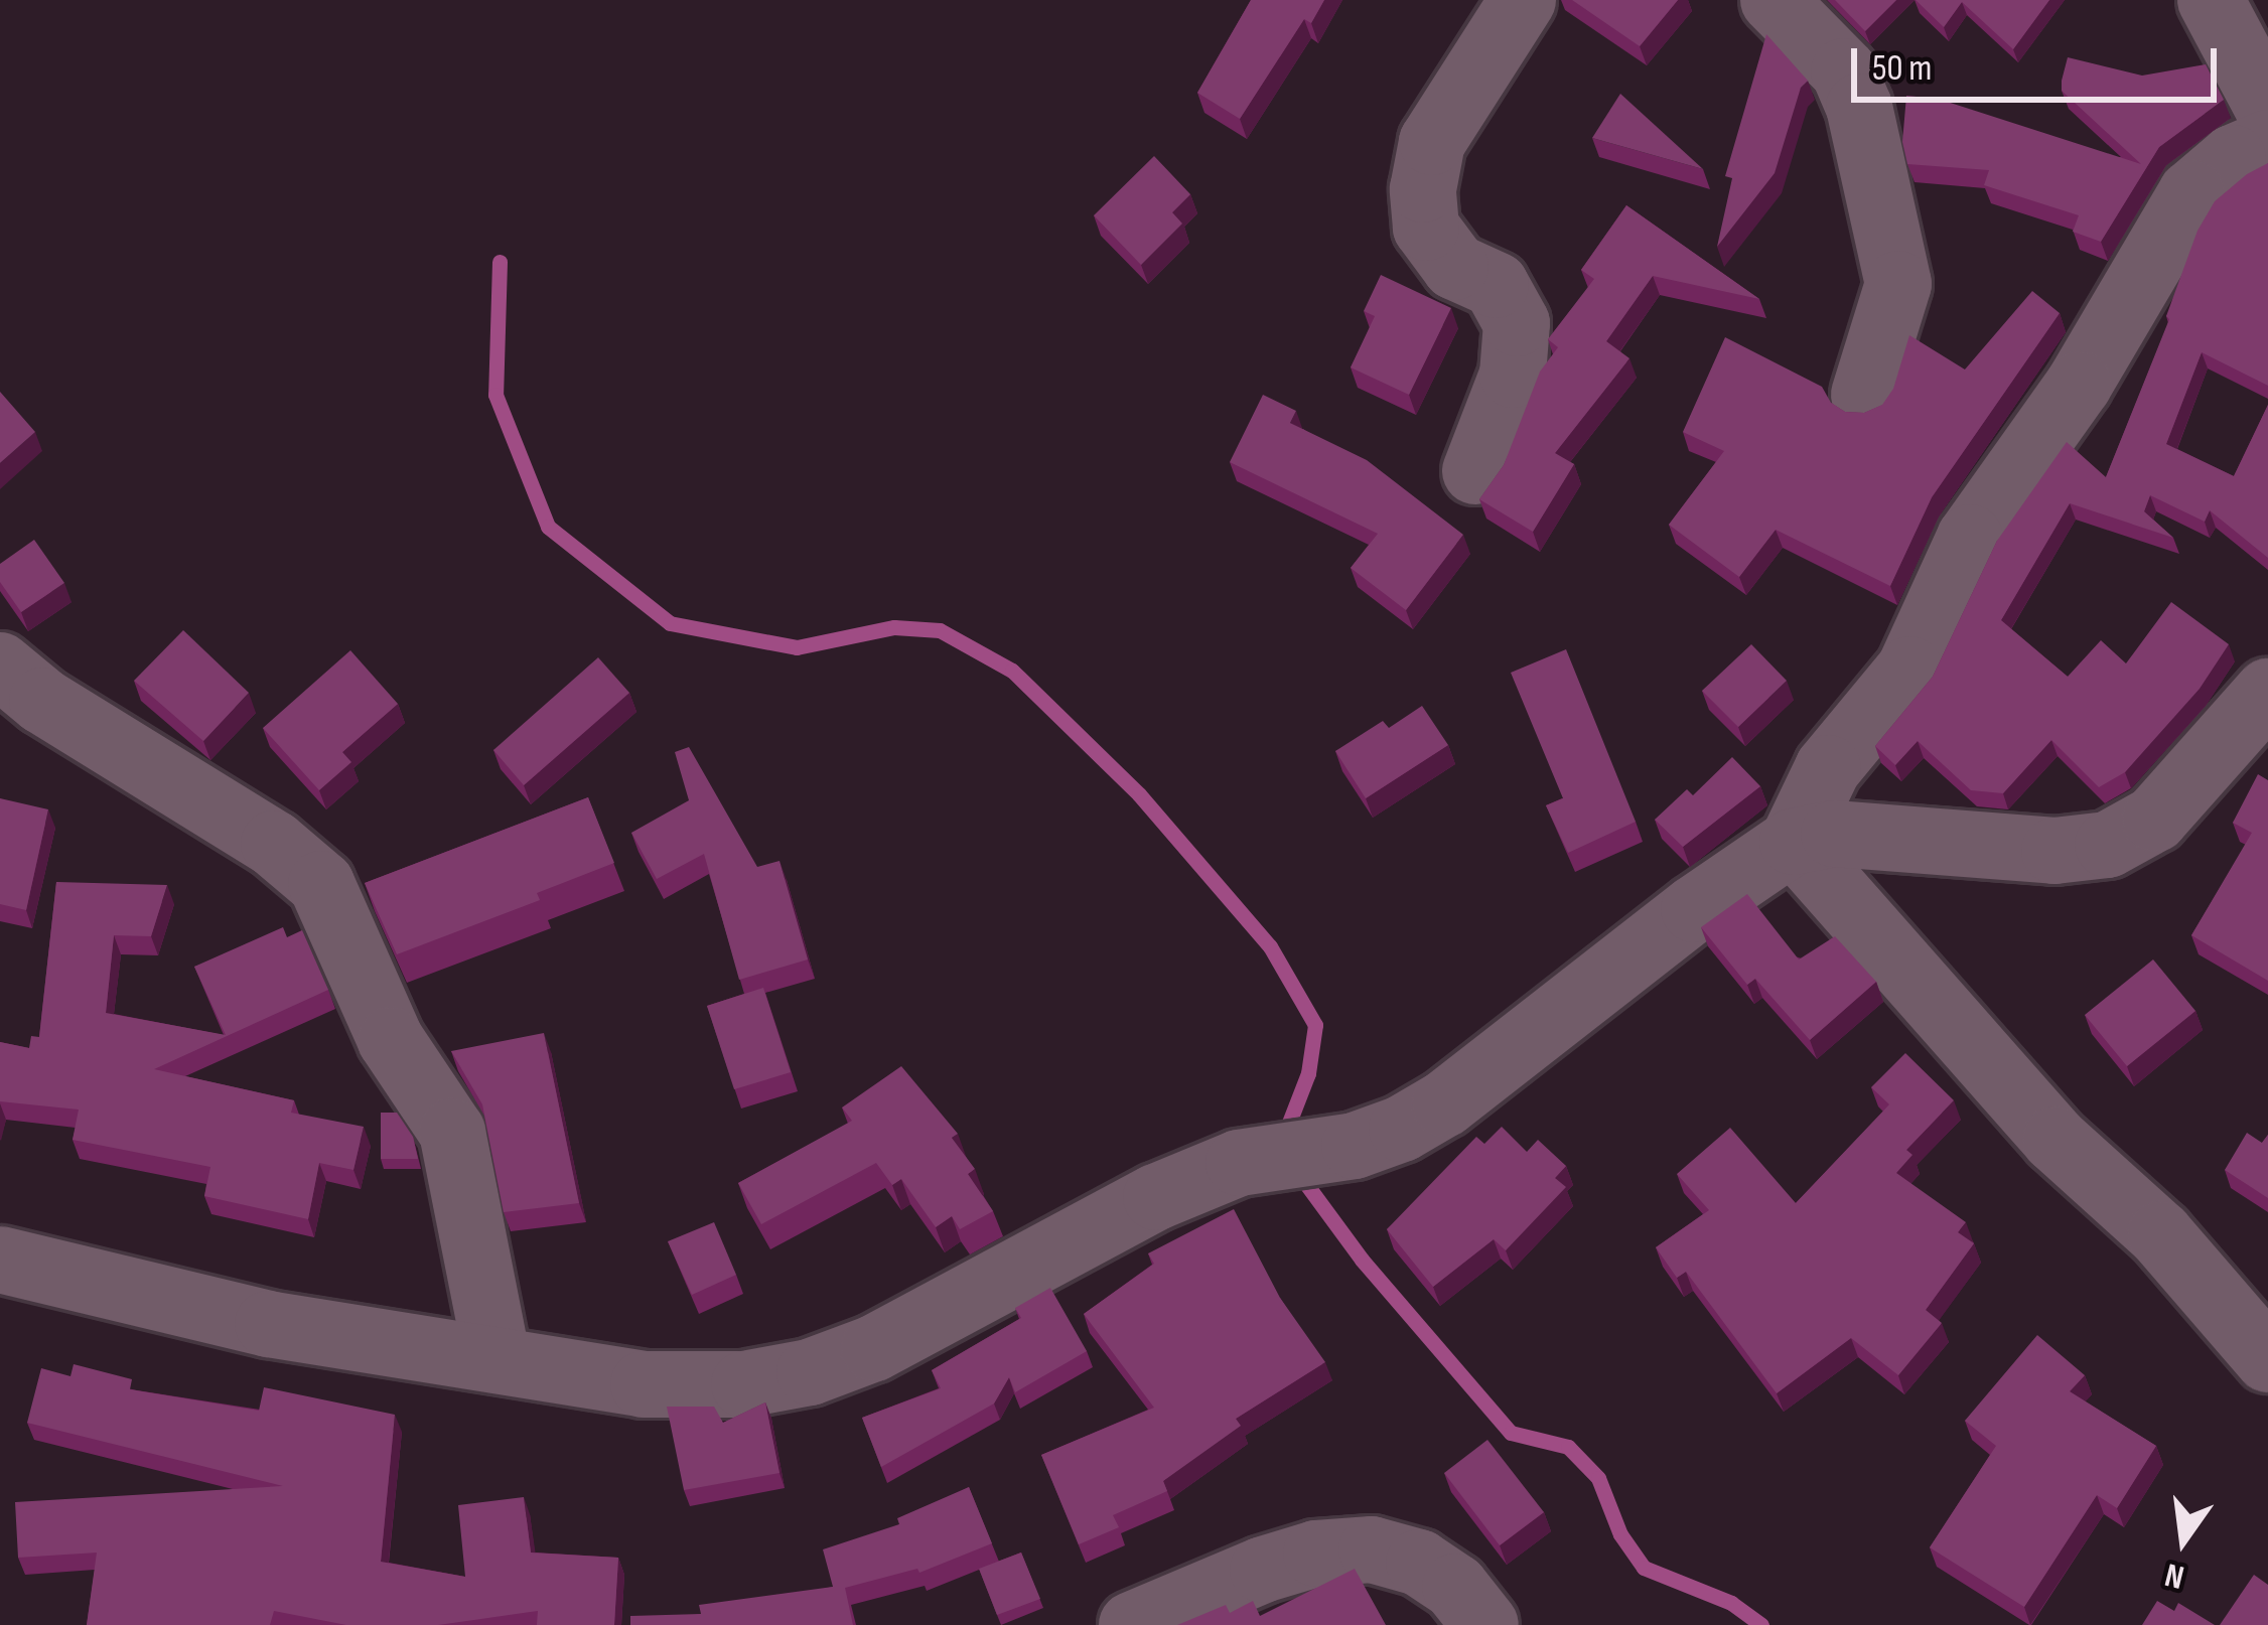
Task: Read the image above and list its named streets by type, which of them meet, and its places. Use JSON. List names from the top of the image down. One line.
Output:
{"scale_bar":"50 m","north":"bottom"}
